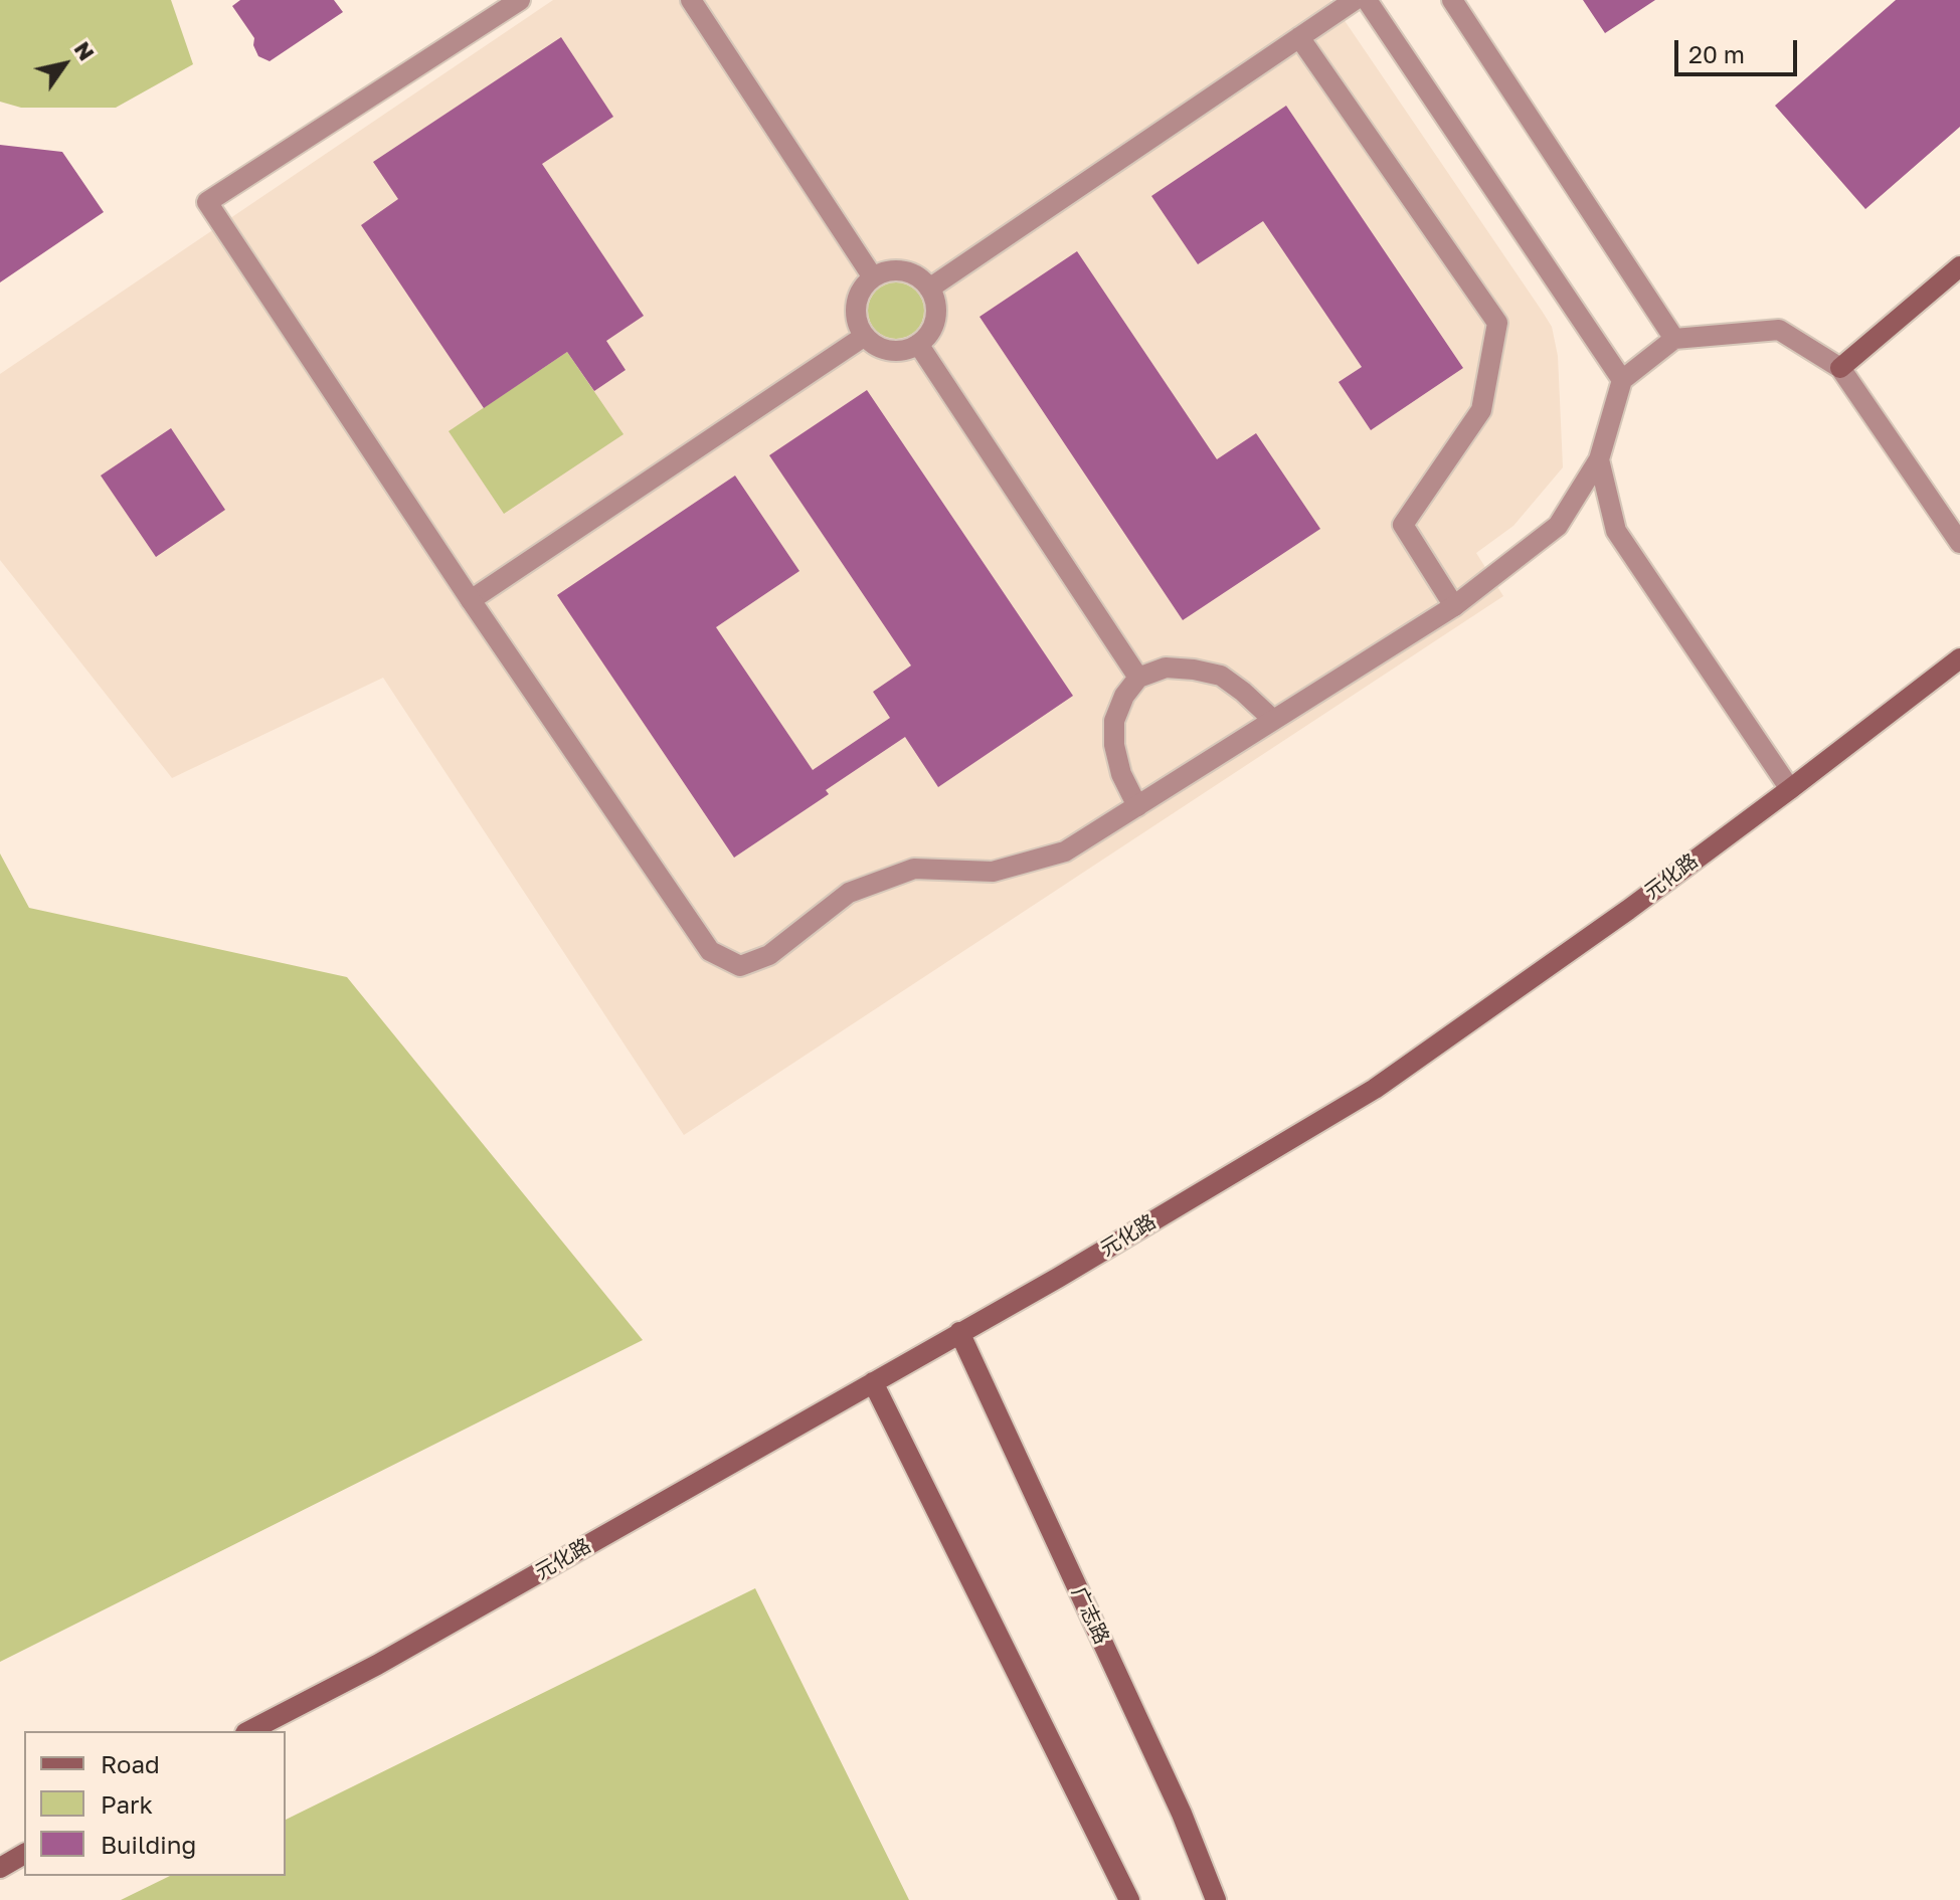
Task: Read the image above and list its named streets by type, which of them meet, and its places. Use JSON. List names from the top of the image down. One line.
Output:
{"streets":{"street":["元化路","广志路"]},"crossings":[["元化路","广志路"]],"legend":["Road","Park","Building"],"scale_bar":"20 m","north":"top right"}
